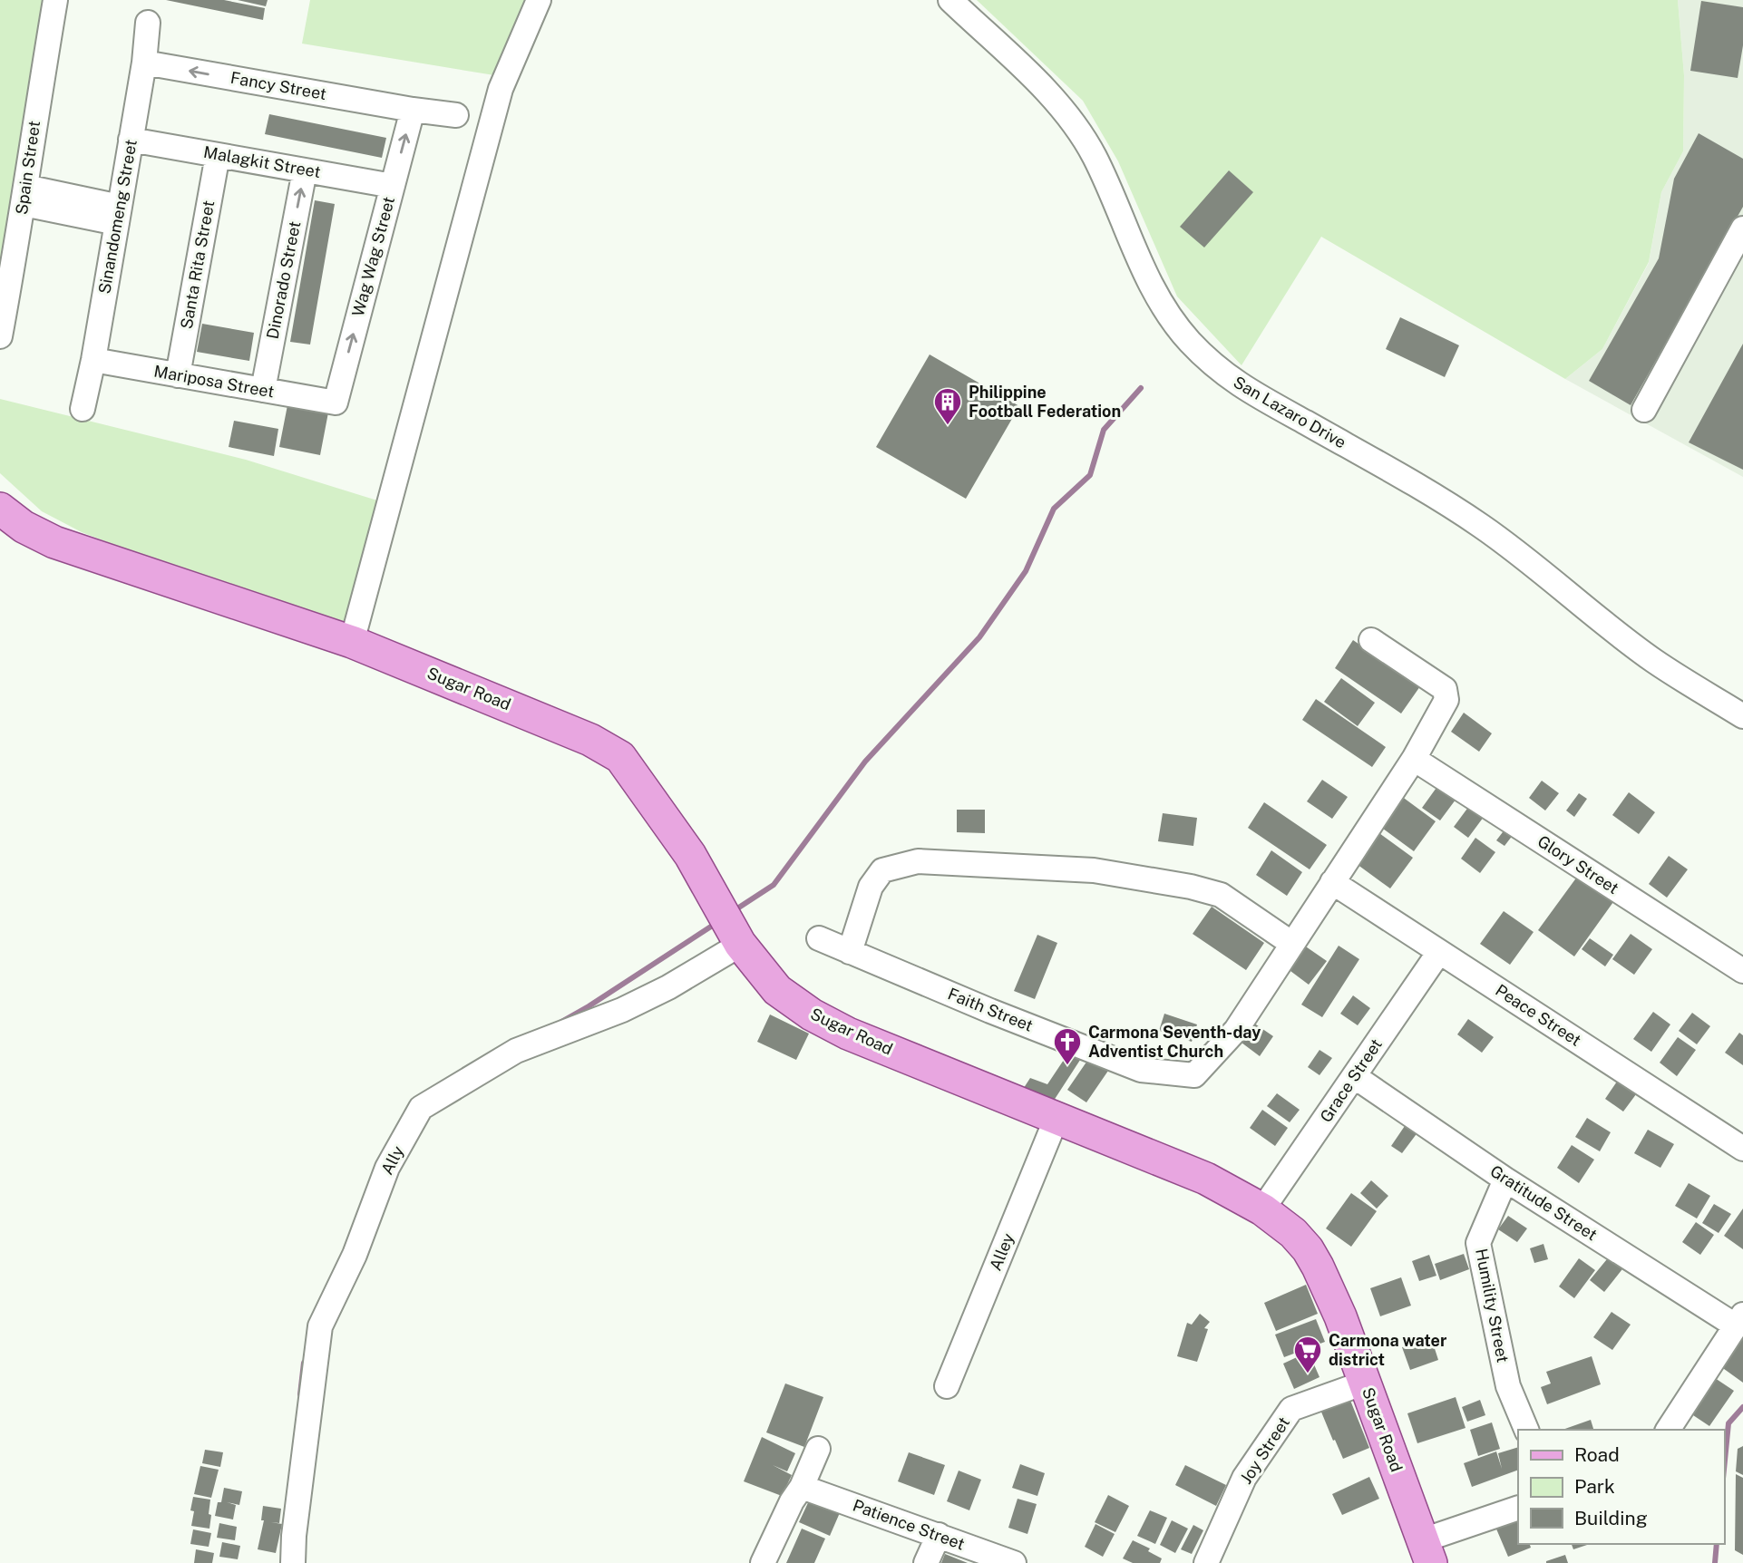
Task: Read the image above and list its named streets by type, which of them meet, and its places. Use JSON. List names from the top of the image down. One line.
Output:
{"streets":{"main road":["Sugar Road"],"street":["Fancy Street","Malagkit Street","Spain Street","Sinandomeng Street","Wag Wag Street","Santa Rita Street","Dinorado Street","Mariposa Street","San Lazaro Drive","Glory Street","Faith Street","Peace Street","Grace Street","Ally","Gratitude Street","Alley","Humility Street","Joy Street","Patience Street"]},"crossings":[["Fancy Street","Sinandomeng Street"],["Fancy Street","Wag Wag Street"],["Malagkit Street","Sinandomeng Street"],["Malagkit Street","Wag Wag Street"],["Malagkit Street","Santa Rita Street"],["Malagkit Street","Dinorado Street"],["Sinandomeng Street","Mariposa Street"],["Wag Wag Street","Mariposa Street"],["Santa Rita Street","Mariposa Street"],["Dinorado Street","Mariposa Street"],["Sugar Road","Grace Street"],["Sugar Road","Ally"],["Sugar Road","Alley"],["Sugar Road","Joy Street"],["Glory Street","Faith Street"],["Faith Street","Peace Street"],["Peace Street","Grace Street"],["Grace Street","Gratitude Street"],["Gratitude Street","Humility Street"]],"one_way":["Fancy Street"],"places":{"building":["Philippine Football Federation"],"church":["Carmona Seventh-day Adventist Church"],"supermarket":["Carmona water district"]},"legend":["Road","Park","Building"]}
